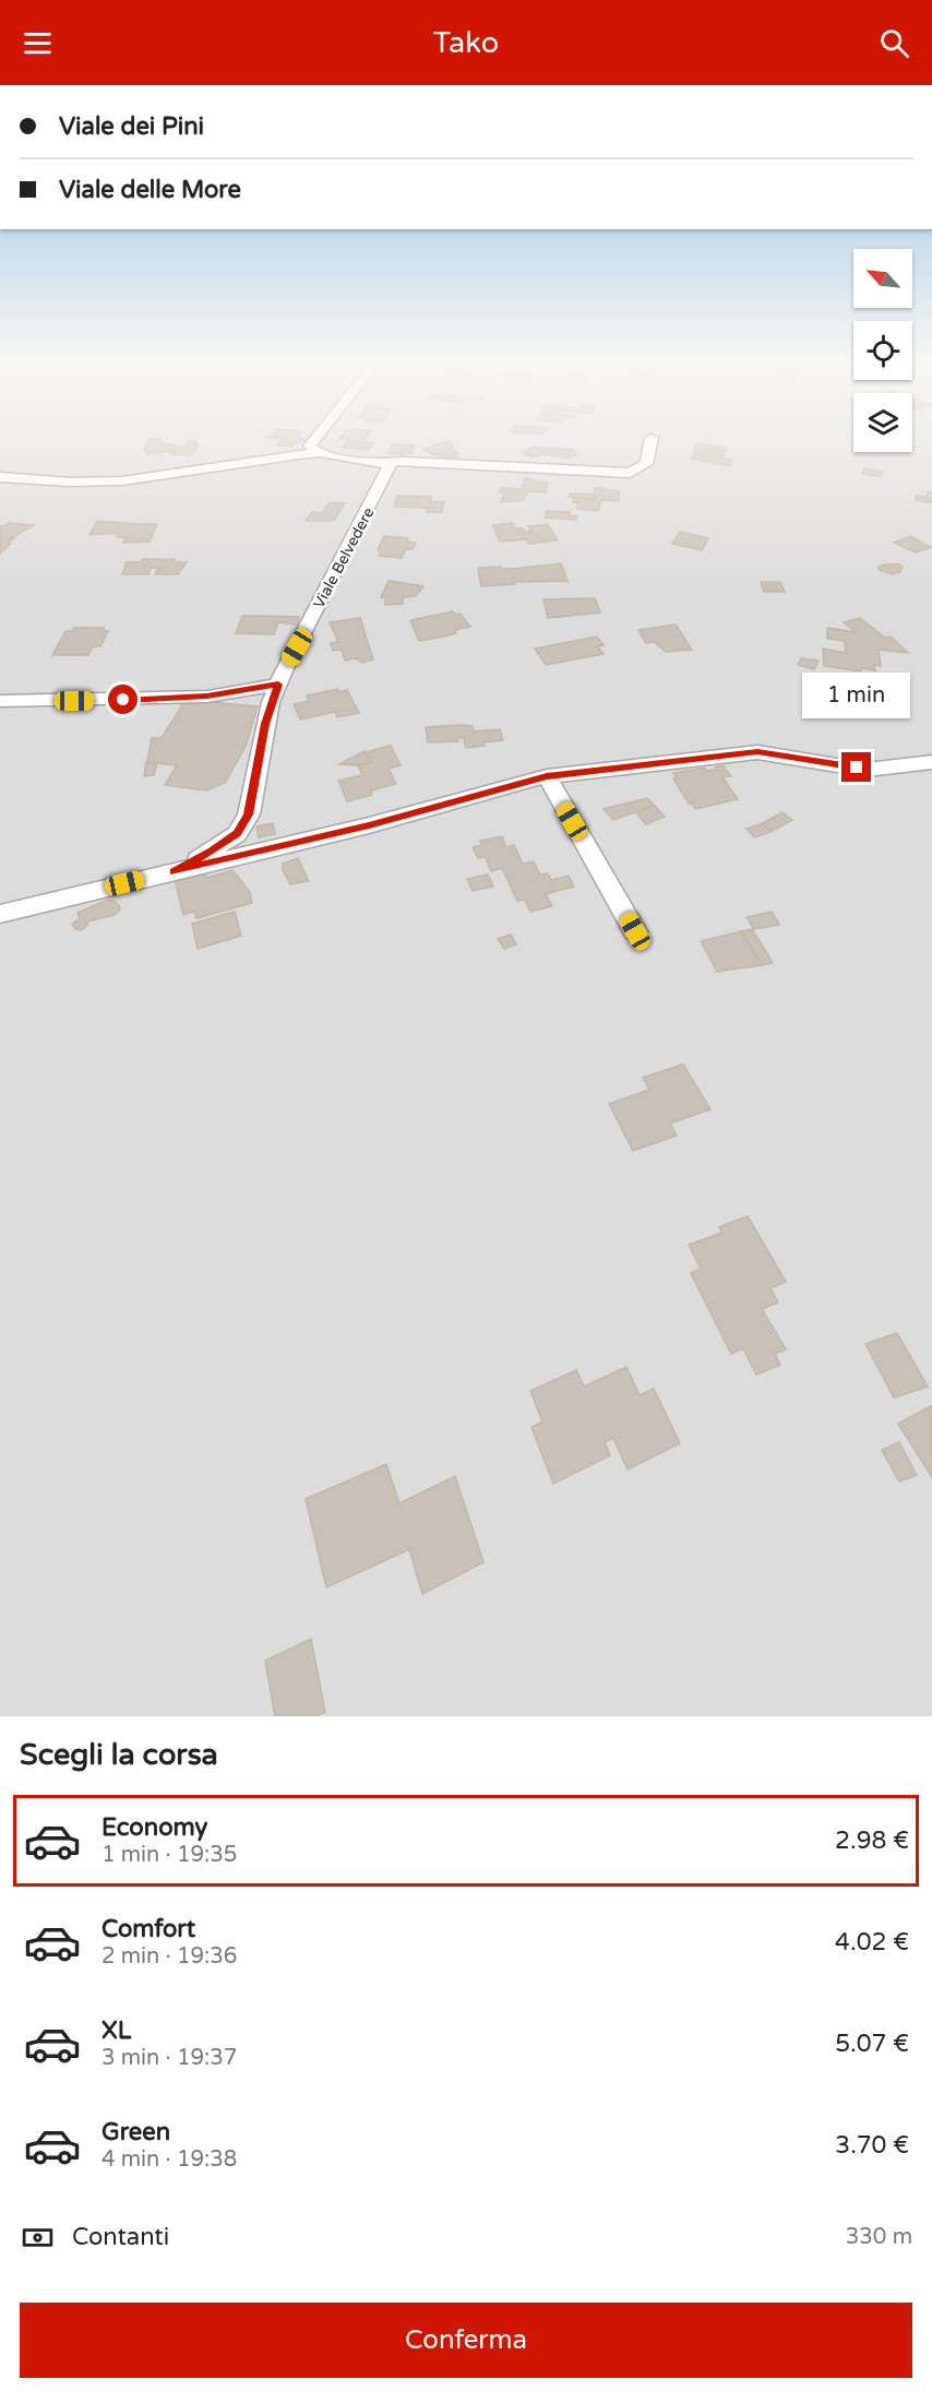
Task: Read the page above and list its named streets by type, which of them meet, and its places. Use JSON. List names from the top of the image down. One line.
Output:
{"streets":{"street":["Viale Belvedere"]},"north":"top left","page":{"header":"Tako","banner":["Viale dei Pini","Viale delle More"],"bubble":"1 min","heading":"Scegli la corsa","list":[{"name":"Economy","note":"1 min · 19:35","value":"2.98 €"},{"name":"Comfort","note":"2 min · 19:36","value":"4.02 €"},{"name":"XL","note":"3 min · 19:37","value":"5.07 €"},{"name":"Green","note":"4 min · 19:38","value":"3.70 €"}],"pay":["Contanti","330 m"],"buttons":"Conferma"}}
